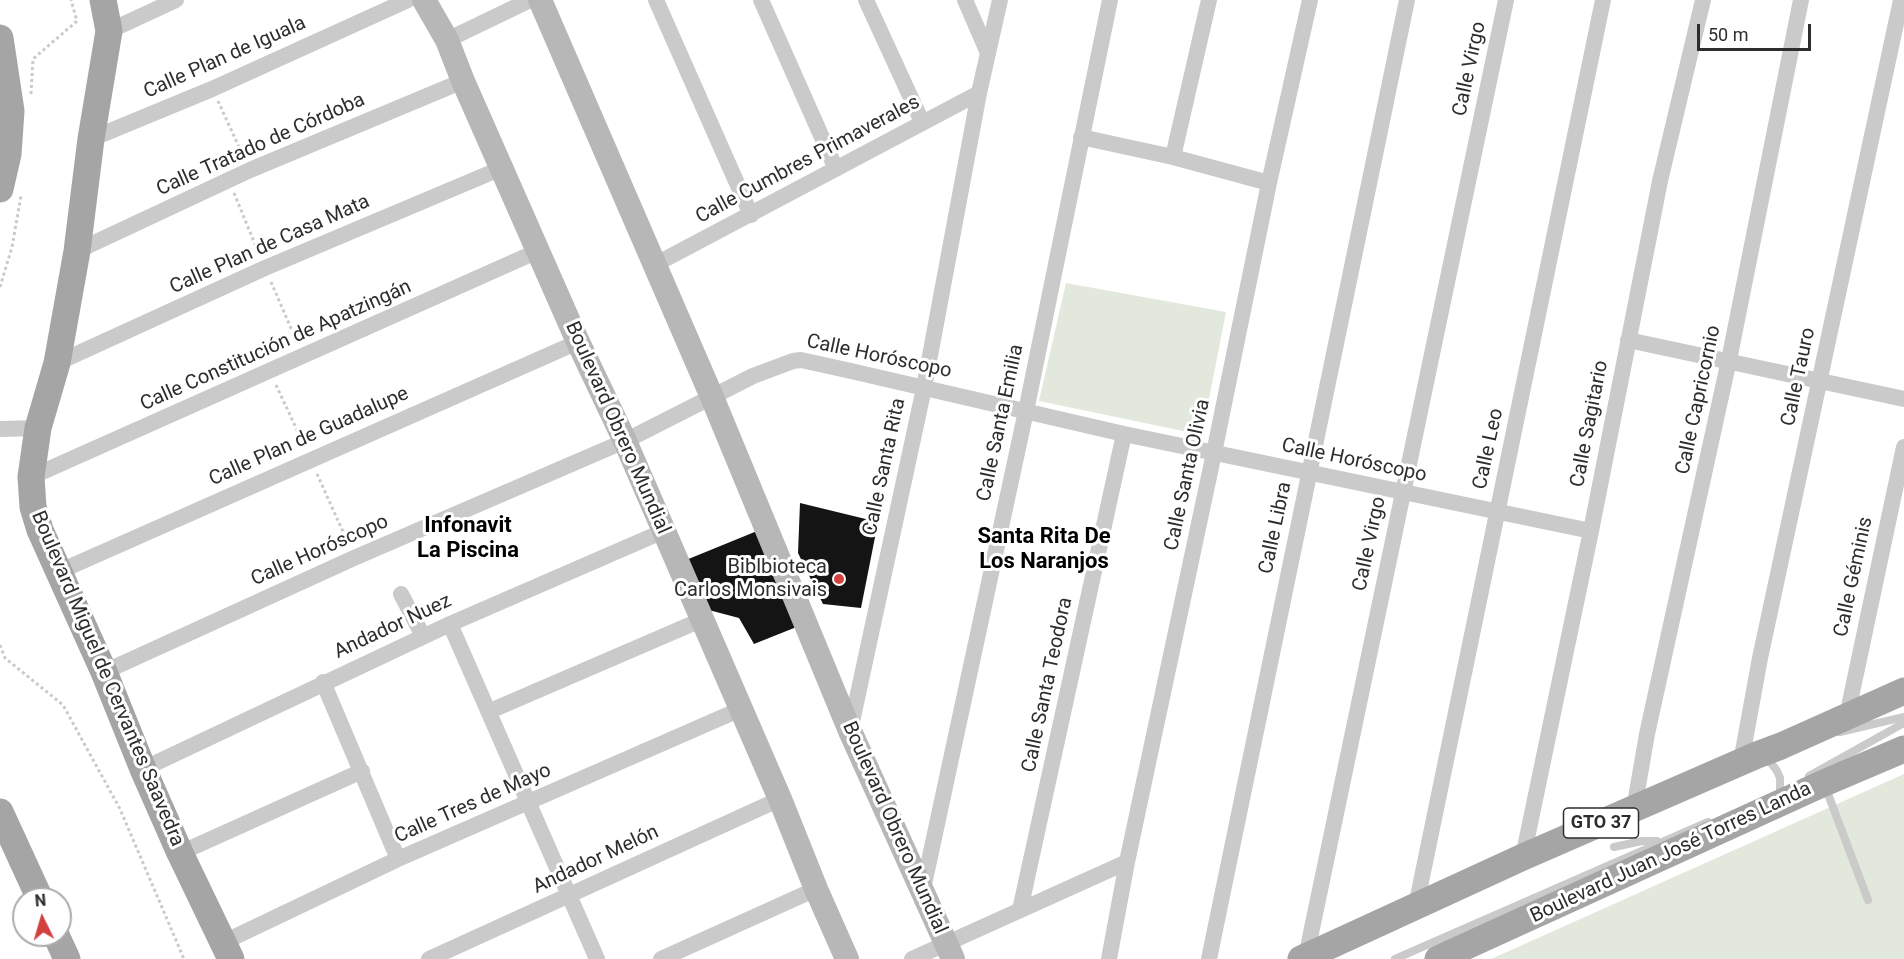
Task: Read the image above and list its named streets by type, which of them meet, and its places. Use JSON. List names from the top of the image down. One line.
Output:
{"streets":{"main road":["Boulevard Miguel de Cervantes Saavedra","GTO 37","Boulevard Juan José Torres Landa"],"street":["Calle Plan de Iguala","Calle Virgo","Calle Tratado de Córdoba","Calle Cumbres Primaverales","Calle Plan de Casa Mata","Calle Constitución de Apatzingán","Calle Horóscopo","Calle Tauro","Calle Capricornio","Calle Santa Emilia","Calle Sagitario","Boulevard Obrero Mundial","Calle Plan de Guadalupe","Calle Leo","Calle Santa Rita","Calle Santa Olivia","Calle Libra","Calle Géminis","Andador Nuez","Calle Santa Teodora","Calle Tres de Mayo","Andador Melón"]},"crossings":[["Calle Plan de Iguala","Boulevard Miguel de Cervantes Saavedra"],["Calle Virgo","Calle Horóscopo"],["Calle Virgo","GTO 37"],["Calle Tratado de Córdoba","Boulevard Obrero Mundial"],["Calle Tratado de Córdoba","Boulevard Miguel de Cervantes Saavedra"],["Calle Cumbres Primaverales","Boulevard Obrero Mundial"],["Calle Cumbres Primaverales","Calle Santa Rita"],["Calle Plan de Casa Mata","Boulevard Obrero Mundial"],["Calle Plan de Casa Mata","Boulevard Miguel de Cervantes Saavedra"],["Calle Constitución de Apatzingán","Boulevard Obrero Mundial"],["Calle Constitución de Apatzingán","Boulevard Miguel de Cervantes Saavedra"],["Calle Horóscopo","Calle Santa Emilia"],["Calle Horóscopo","Calle Sagitario"],["Calle Horóscopo","Boulevard Obrero Mundial"],["Calle Horóscopo","Calle Leo"],["Calle Horóscopo","Calle Santa Rita"],["Calle Horóscopo","Calle Santa Olivia"],["Calle Horóscopo","Calle Libra"],["Calle Horóscopo","Boulevard Miguel de Cervantes Saavedra"],["Calle Horóscopo","Calle Santa Teodora"],["Calle Tauro","GTO 37"],["Calle Capricornio","GTO 37"],["Calle Santa Emilia","Boulevard Obrero Mundial"],["Calle Sagitario","GTO 37"],["Boulevard Obrero Mundial","Calle Plan de Guadalupe"],["Boulevard Obrero Mundial","Calle Santa Rita"],["Boulevard Obrero Mundial","Andador Nuez"],["Boulevard Obrero Mundial","Calle Tres de Mayo"],["Boulevard Obrero Mundial","Andador Melón"],["Calle Plan de Guadalupe","Boulevard Miguel de Cervantes Saavedra"],["Calle Leo","GTO 37"],["Calle Géminis","GTO 37"],["Andador Nuez","Boulevard Miguel de Cervantes Saavedra"],["Boulevard Miguel de Cervantes Saavedra","Calle Tres de Mayo"]],"districts":["Infonavit La Piscina","Santa Rita De Los Naranjos"],"places":["Biblbioteca Carlos Monsivais"],"scale_bar":"50 m","north":"top"}
